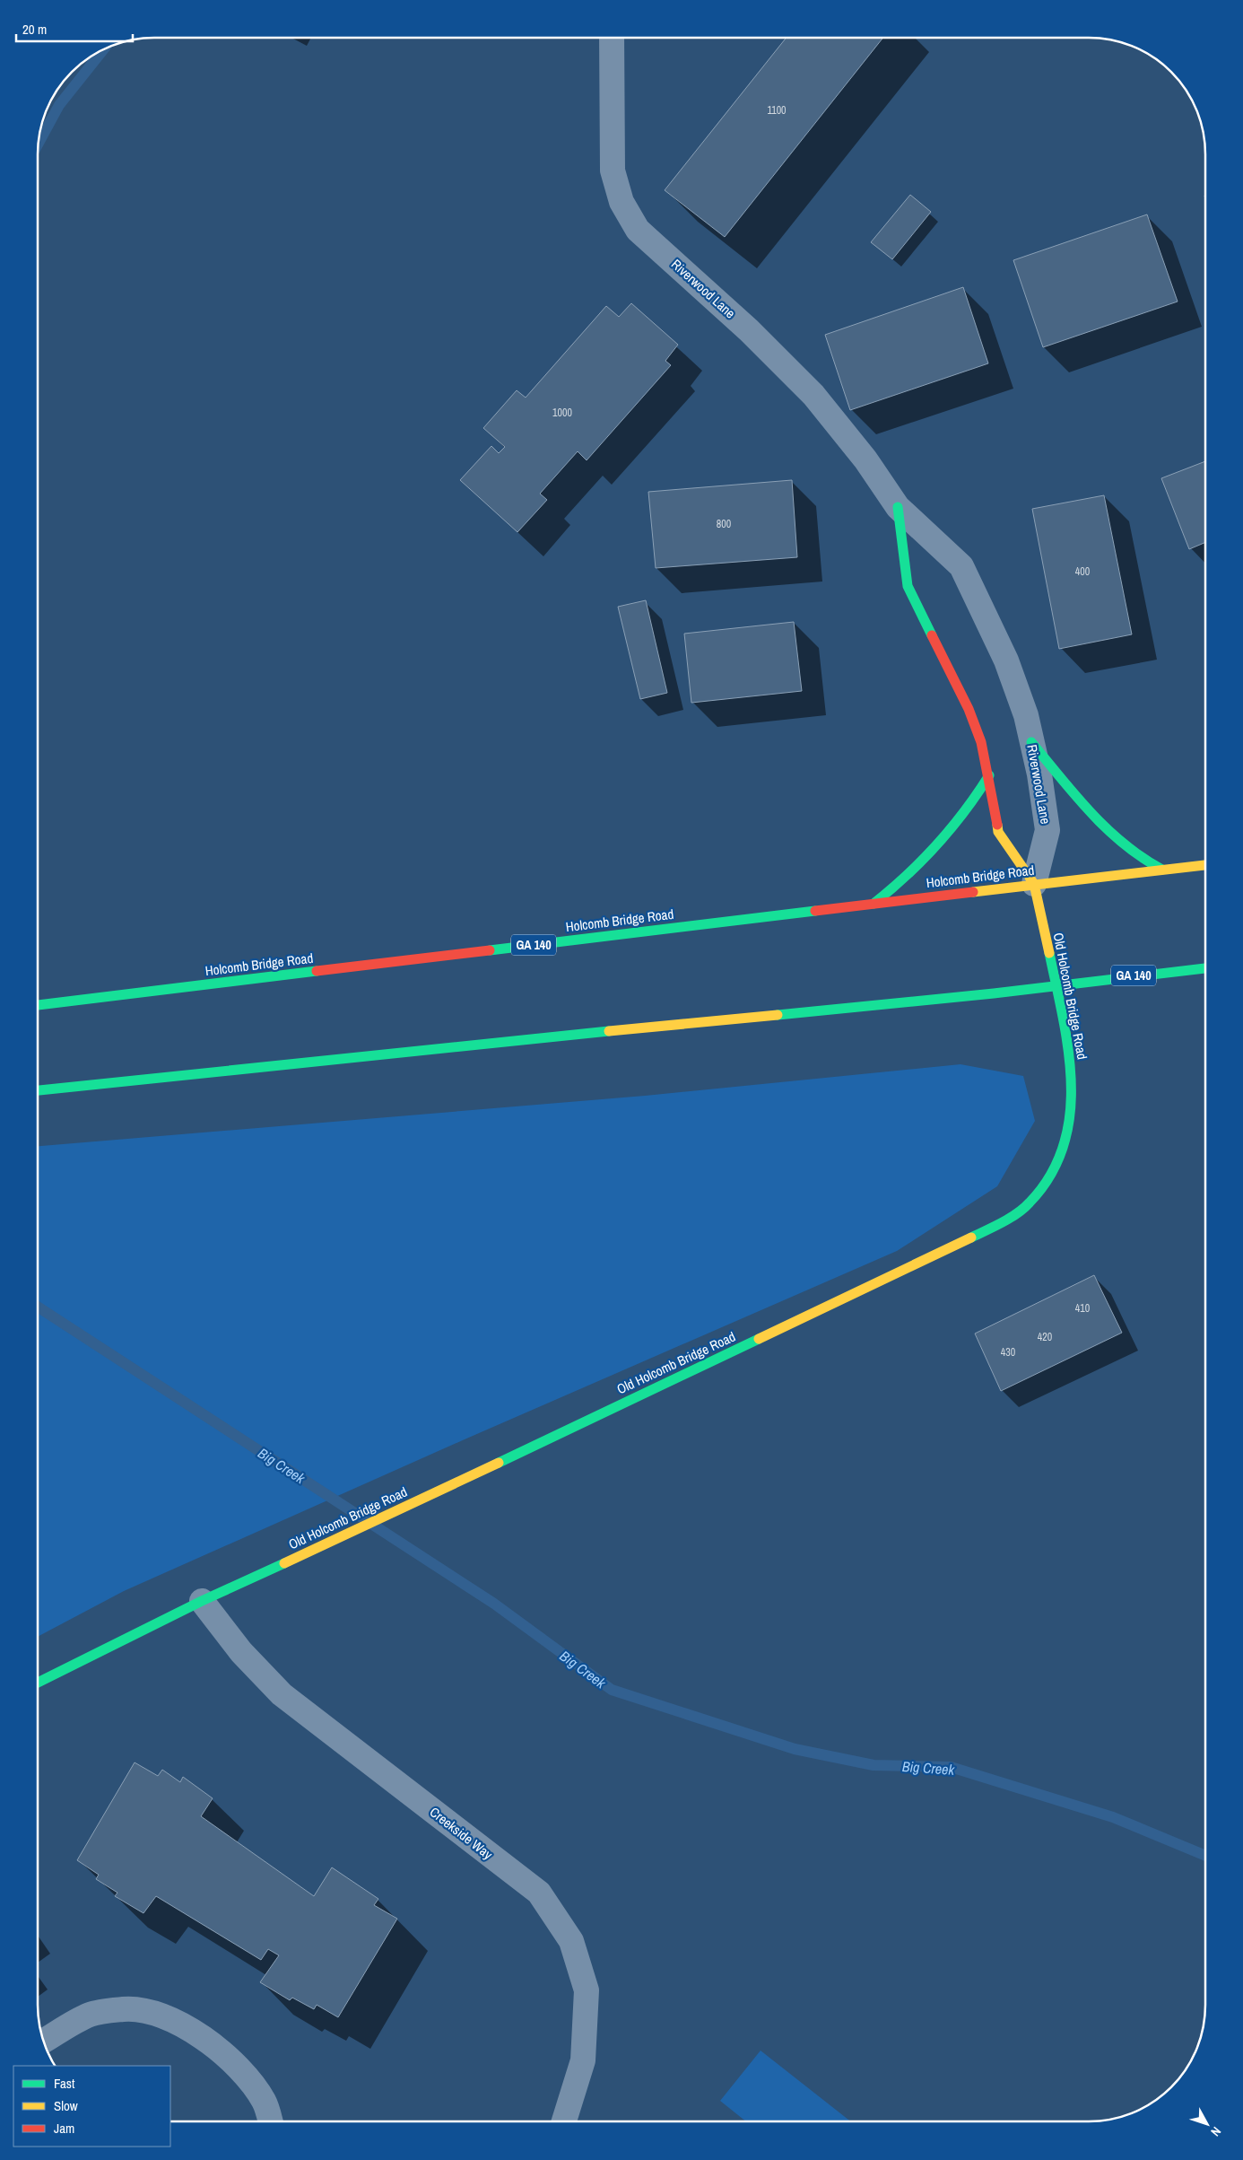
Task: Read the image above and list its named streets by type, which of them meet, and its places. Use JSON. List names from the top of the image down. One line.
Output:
{"streets":{"main road":["Riverwood Lane","Holcomb Bridge Road","GA 140","Old Holcomb Bridge Road"],"street":["Creekside Way"]},"crossings":[["Riverwood Lane","Holcomb Bridge Road"],["Riverwood Lane","Old Holcomb Bridge Road"],["Holcomb Bridge Road","Old Holcomb Bridge Road"],["GA 140","Old Holcomb Bridge Road"],["Old Holcomb Bridge Road","Creekside Way"]],"water":["Big Creek"],"house_numbers":["1100","1000","800","400","410","420","430"],"legend":["Fast","Slow","Jam"],"scale_bar":"20 m","north":"bottom right"}
